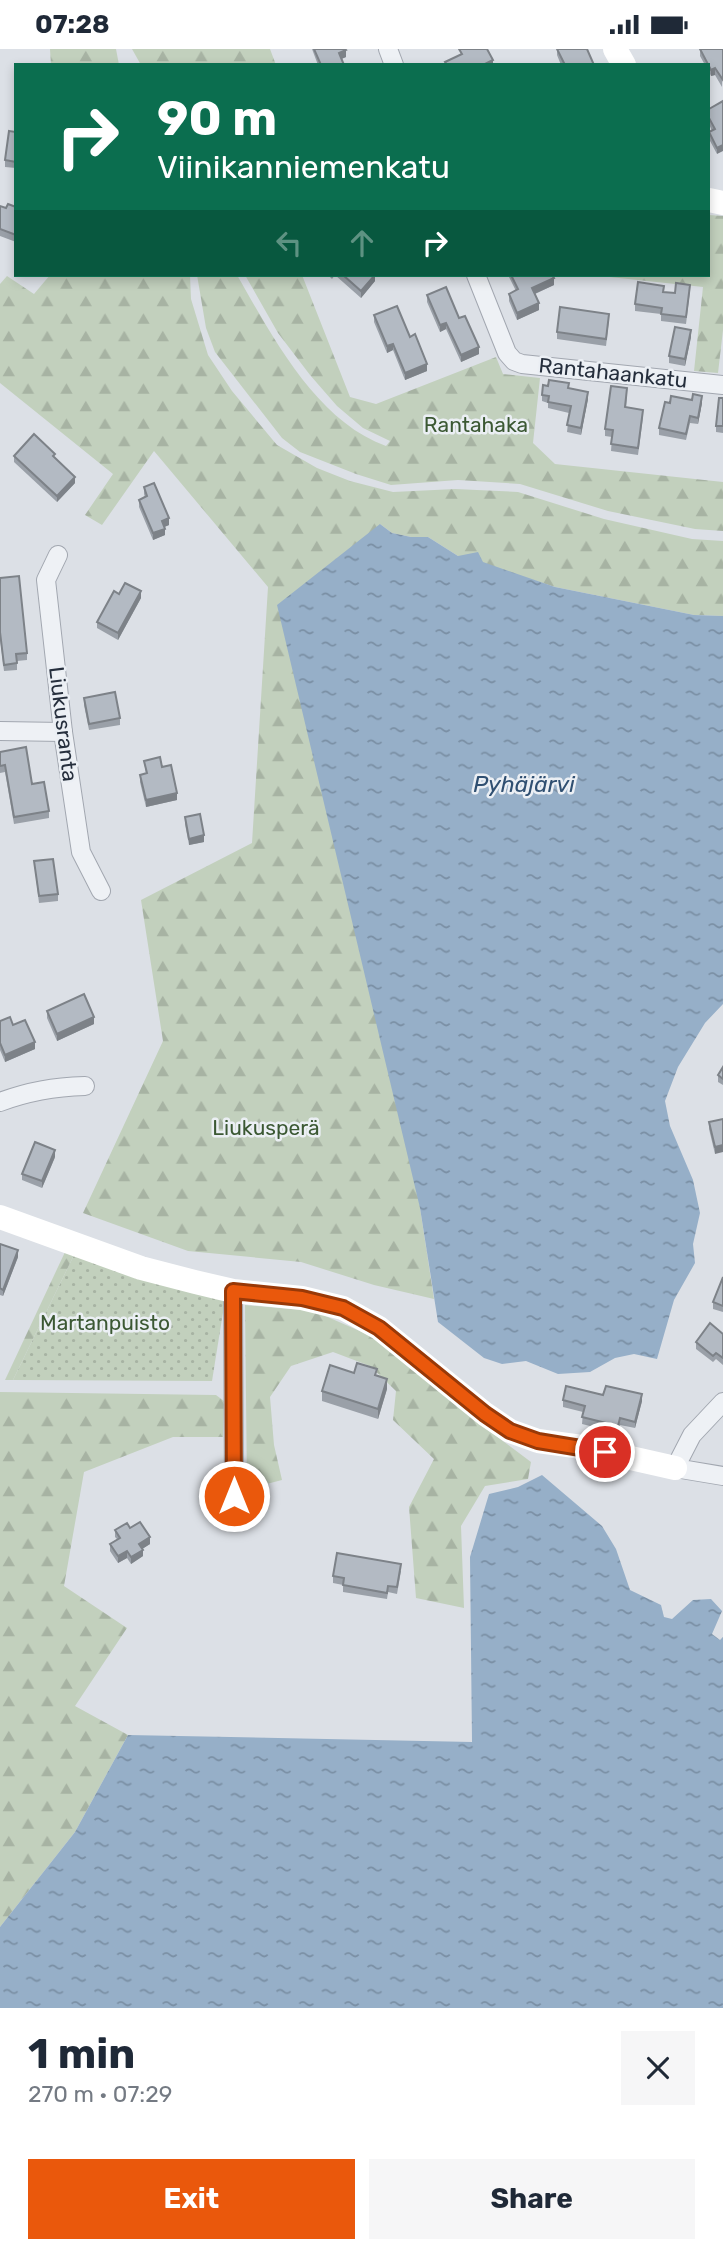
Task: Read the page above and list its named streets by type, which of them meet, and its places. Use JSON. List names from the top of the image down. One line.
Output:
{"streets":{"street":["Rantahaankatu","Liukusranta"]},"water":["Pyhäjärvi"],"parks":["Rantahaka","Liukusperä","Martanpuisto"],"page":{"status":"07:28","turn":["90 m","Viinikanniemenkatu"],"heading":["1 min","270 m · 07:29"],"buttons":["Exit","Share"]}}
